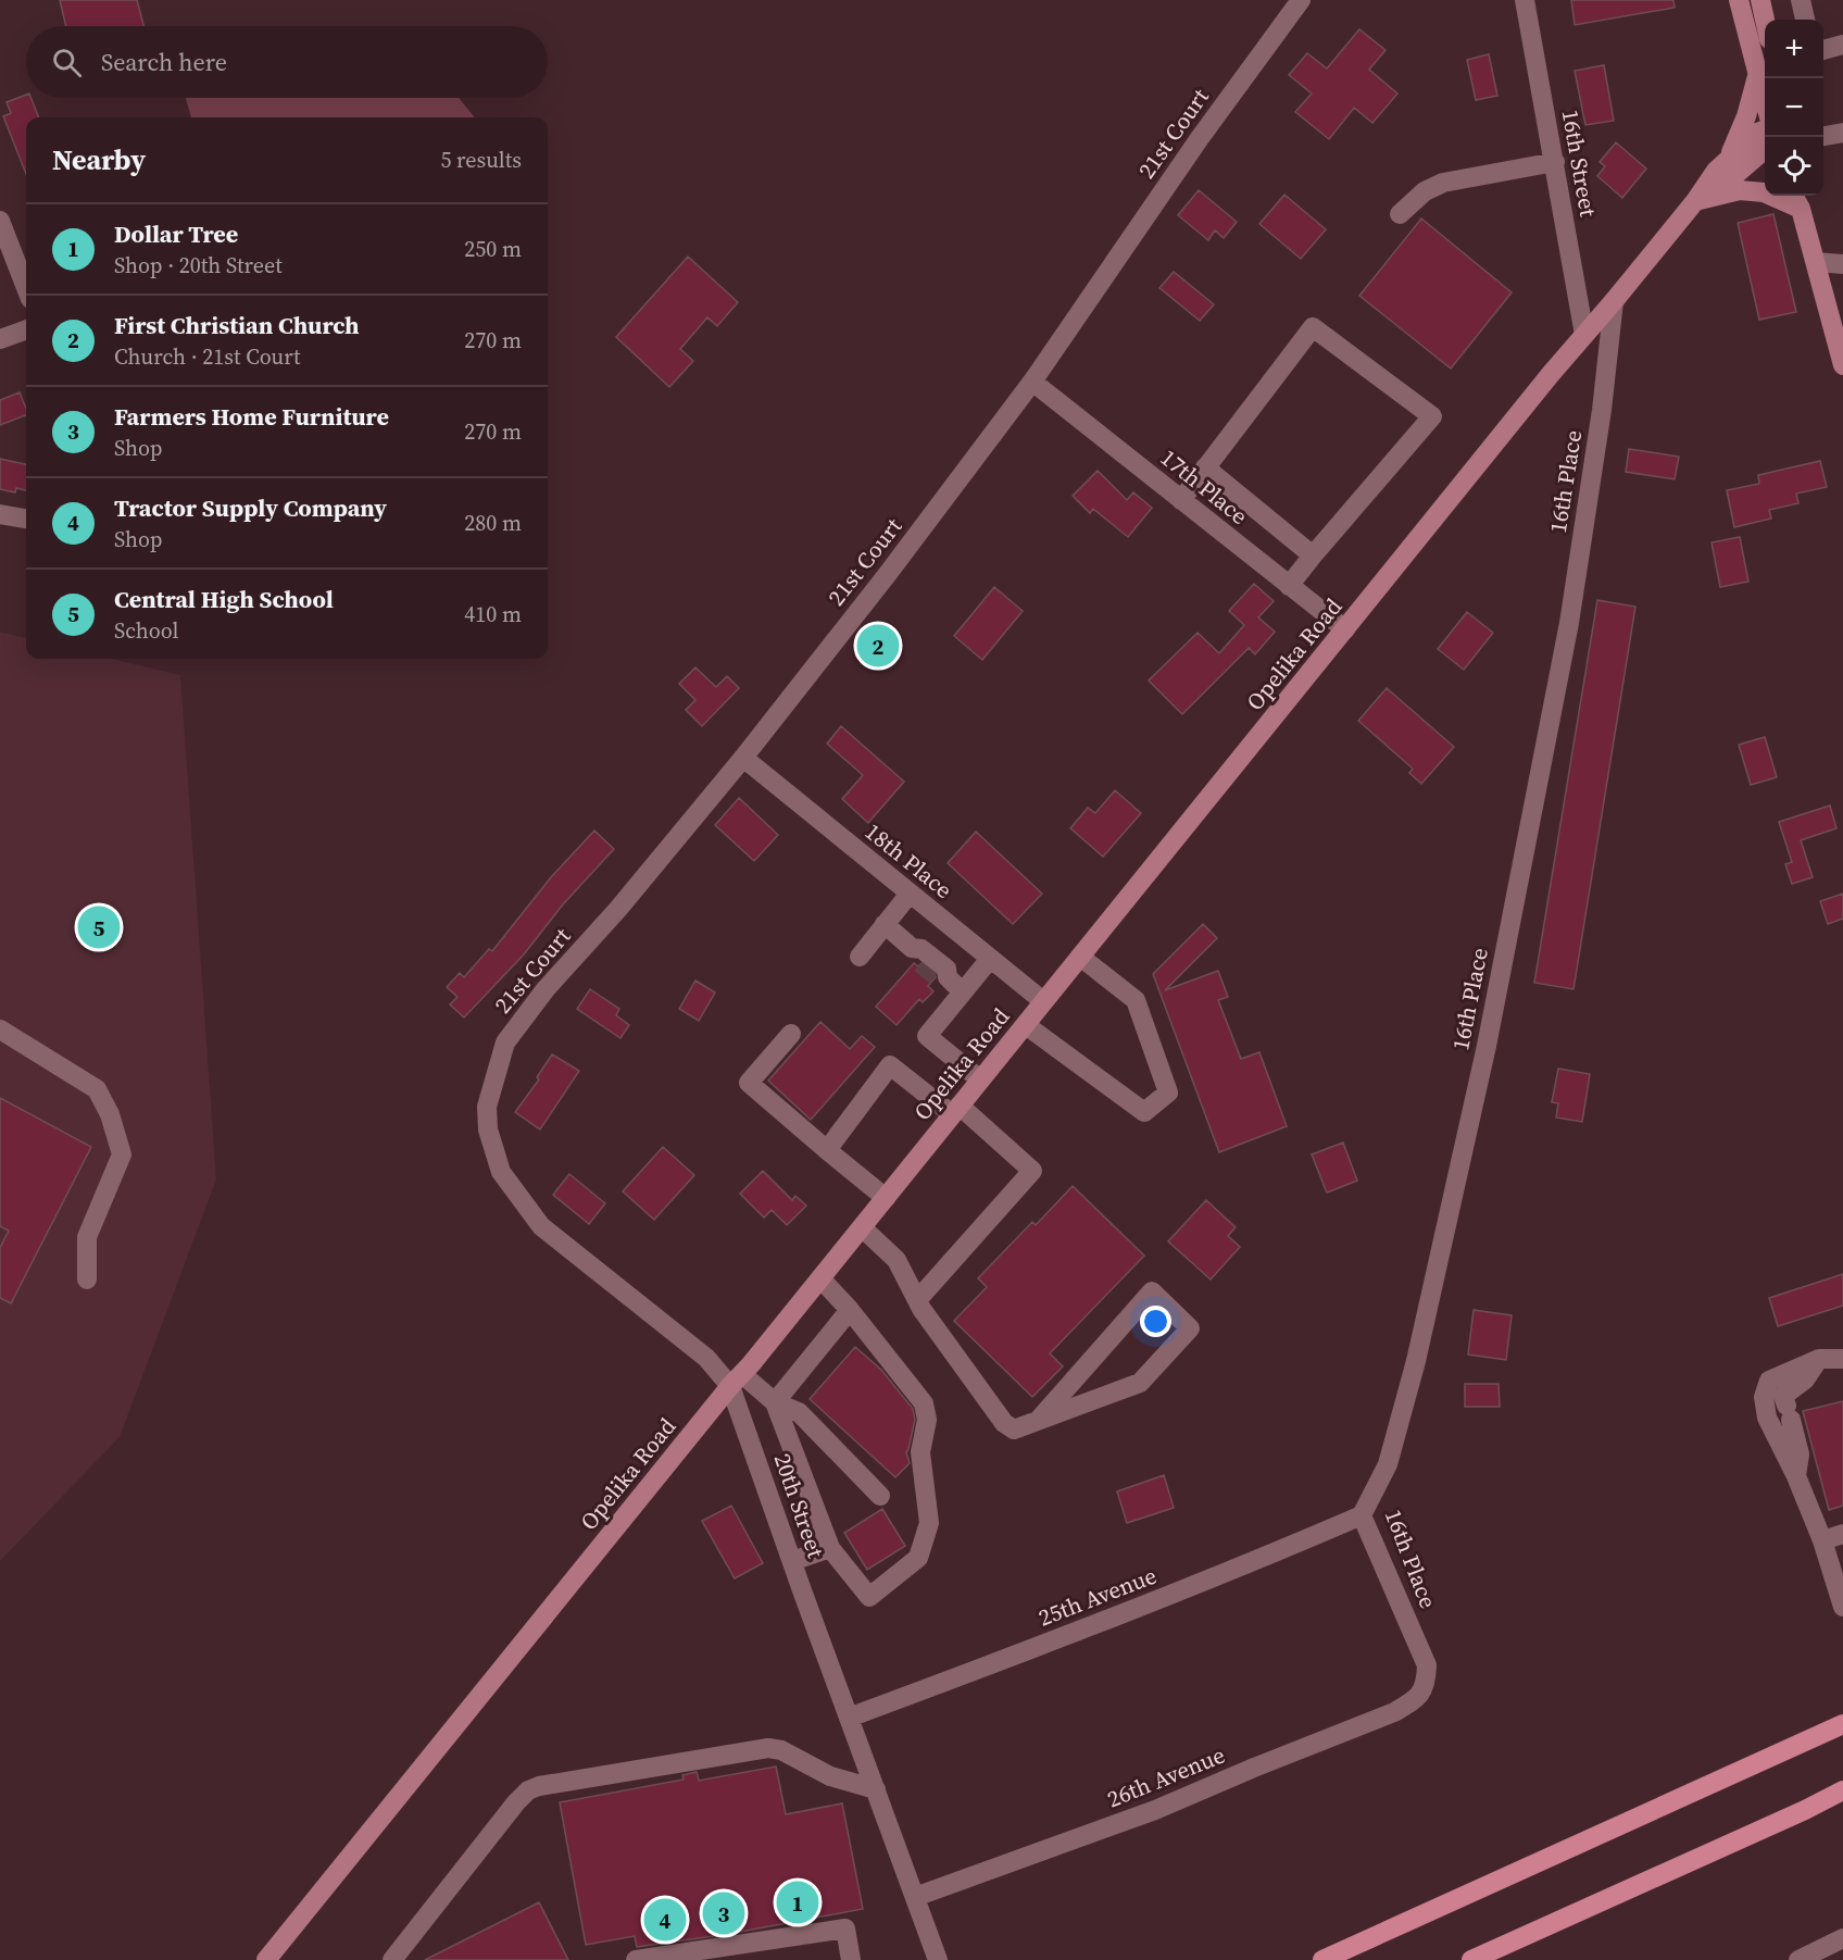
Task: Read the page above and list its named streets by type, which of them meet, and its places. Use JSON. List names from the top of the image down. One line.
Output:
{"streets":{"main road":["Opelika Road"],"street":["21st Court","16th Street","16th Place","17th Place","18th Place","20th Street","25th Avenue","26th Avenue"]},"crossings":[["21st Court","17th Place"],["21st Court","18th Place"],["21st Court","20th Street"],["16th Street","Opelika Road"],["16th Place","Opelika Road"],["16th Place","25th Avenue"],["16th Place","26th Avenue"],["17th Place","Opelika Road"],["Opelika Road","18th Place"],["Opelika Road","20th Street"],["20th Street","25th Avenue"],["20th Street","26th Avenue"]],"page":{"map_buttons":["+","−"],"search":"Search here","heading":["Nearby","5 results"],"list":[{"mark":"1","name":"Dollar Tree","note":"Shop · 20th Street","value":"250 m"},{"mark":"2","name":"First Christian Church","note":"Church · 21st Court","value":"270 m"},{"mark":"3","name":"Farmers Home Furniture","note":"Shop","value":"270 m"},{"mark":"4","name":"Tractor Supply Company","note":"Shop","value":"280 m"},{"mark":"5","name":"Central High School","note":"School","value":"410 m"}],"pins":["2","5","1","3","4"]}}
